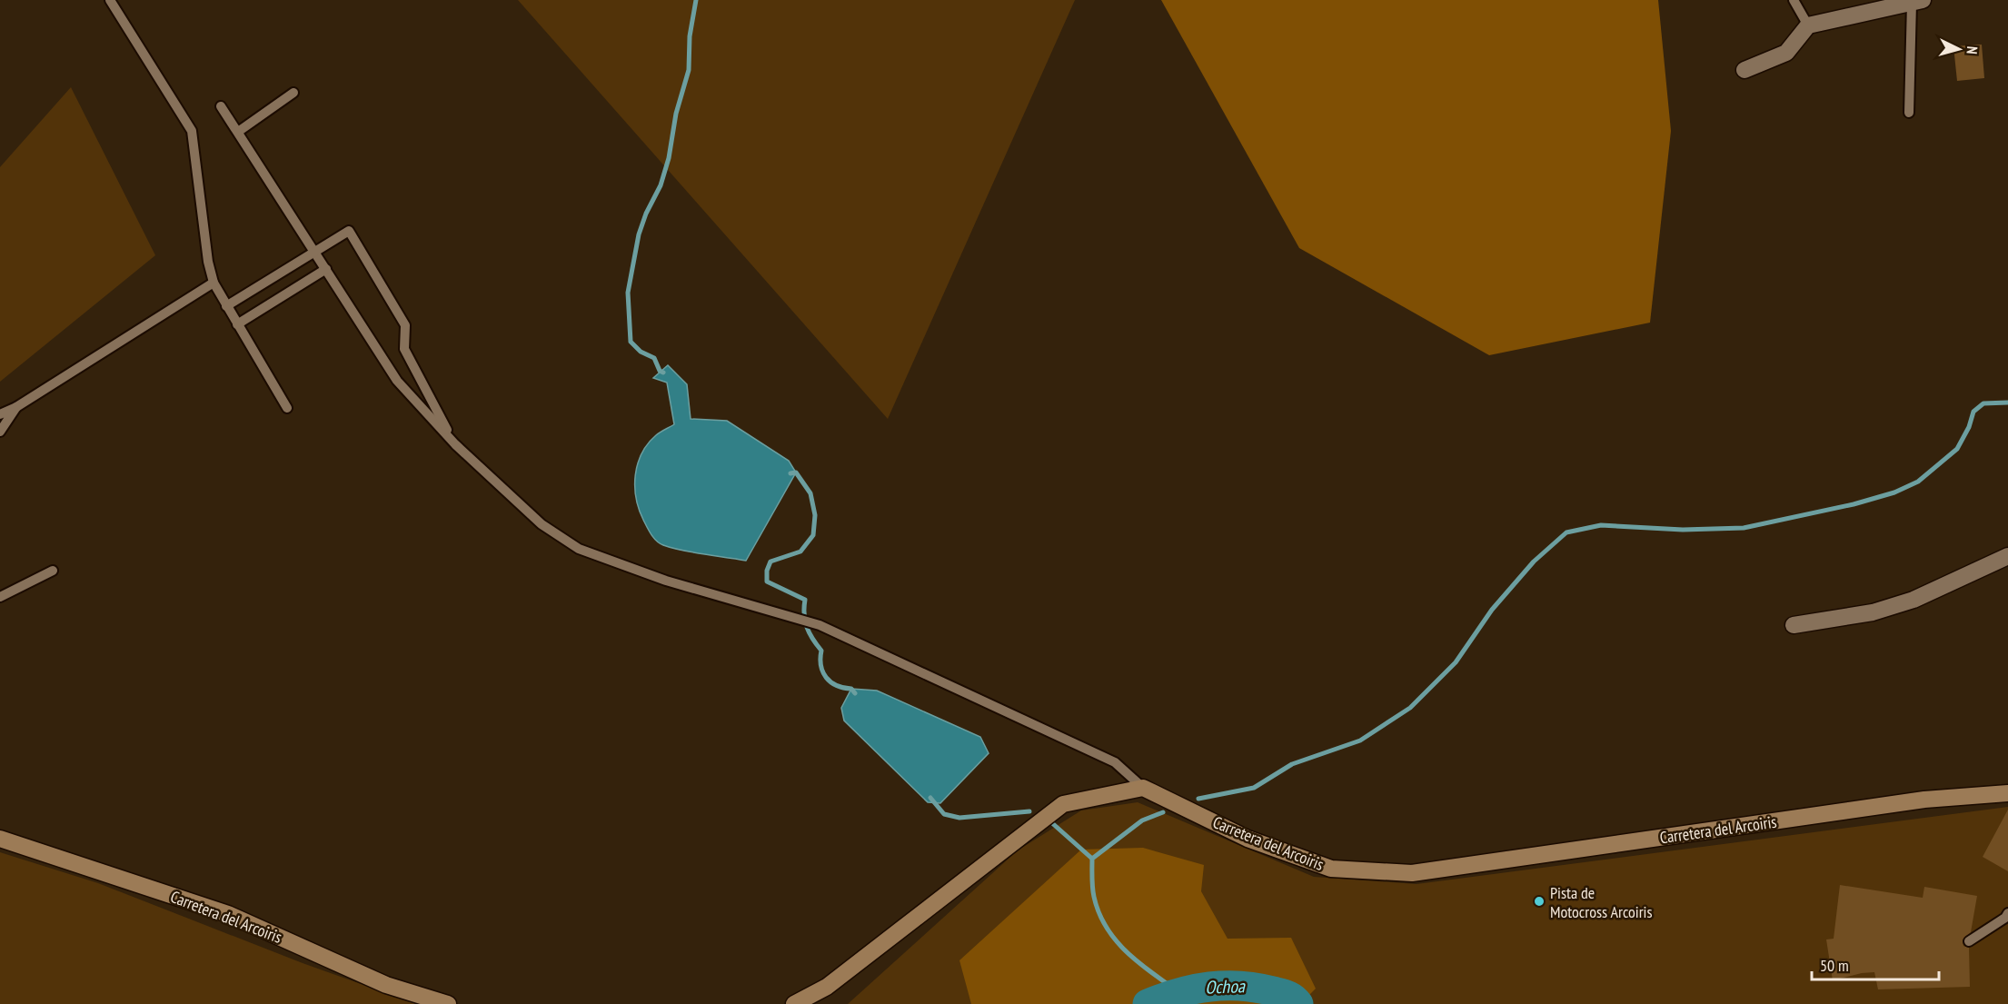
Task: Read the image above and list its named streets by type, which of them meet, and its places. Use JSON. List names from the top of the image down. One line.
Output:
{"streets":{"street":["Carretera del Arcoiris"]},"water":["Ochoa"],"places":["Pista de Motocross Arcoiris"],"scale_bar":"50 m","north":"right"}
